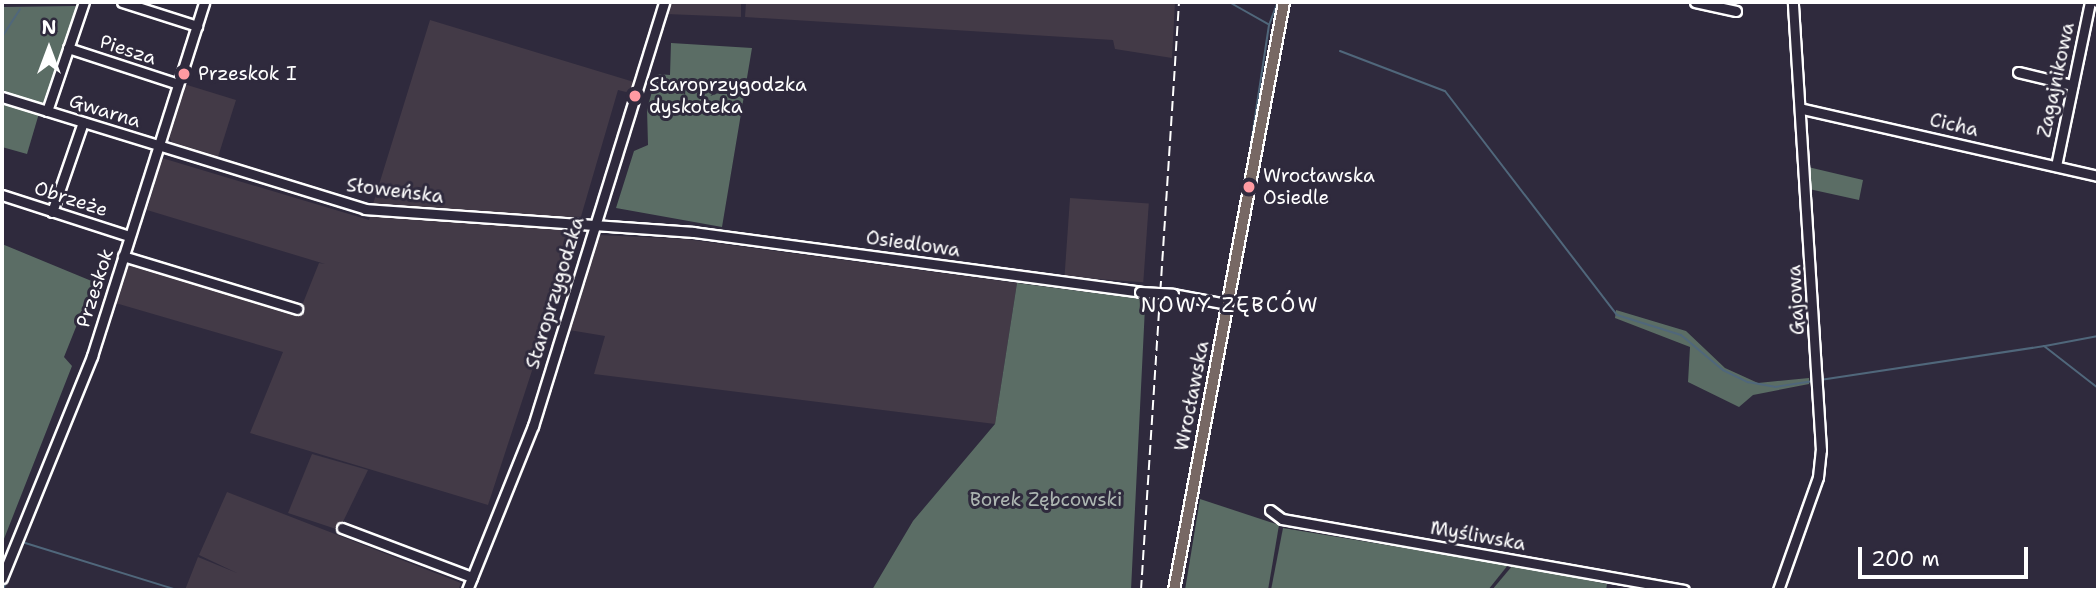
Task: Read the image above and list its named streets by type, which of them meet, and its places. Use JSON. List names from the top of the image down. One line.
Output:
{"streets":{"main road":["Wrocławska"],"street":["Piesza","Zagajnikowa","Gwarna","Cicha","Słoweńska","Obrzeże","Osiedlowa","Przeskok","Staroprzygodzka","Gajowa","Myśliwska"]},"crossings":[["Piesza","Gwarna"],["Piesza","Przeskok"],["Zagajnikowa","Cicha"],["Gwarna","Słoweńska"],["Gwarna","Przeskok"],["Cicha","Gajowa"],["Słoweńska","Osiedlowa"],["Słoweńska","Przeskok"],["Słoweńska","Staroprzygodzka"],["Obrzeże","Przeskok"],["Osiedlowa","Staroprzygodzka"],["Osiedlowa","Wrocławska"]],"districts":["NOWY ZĘBCÓW"],"parks":["Borek Zębcowski"],"places":["Przeskok I","Staroprzygodzka dyskoteka","Wrocławska Osiedle"],"scale_bar":"200 m","north":"top"}
